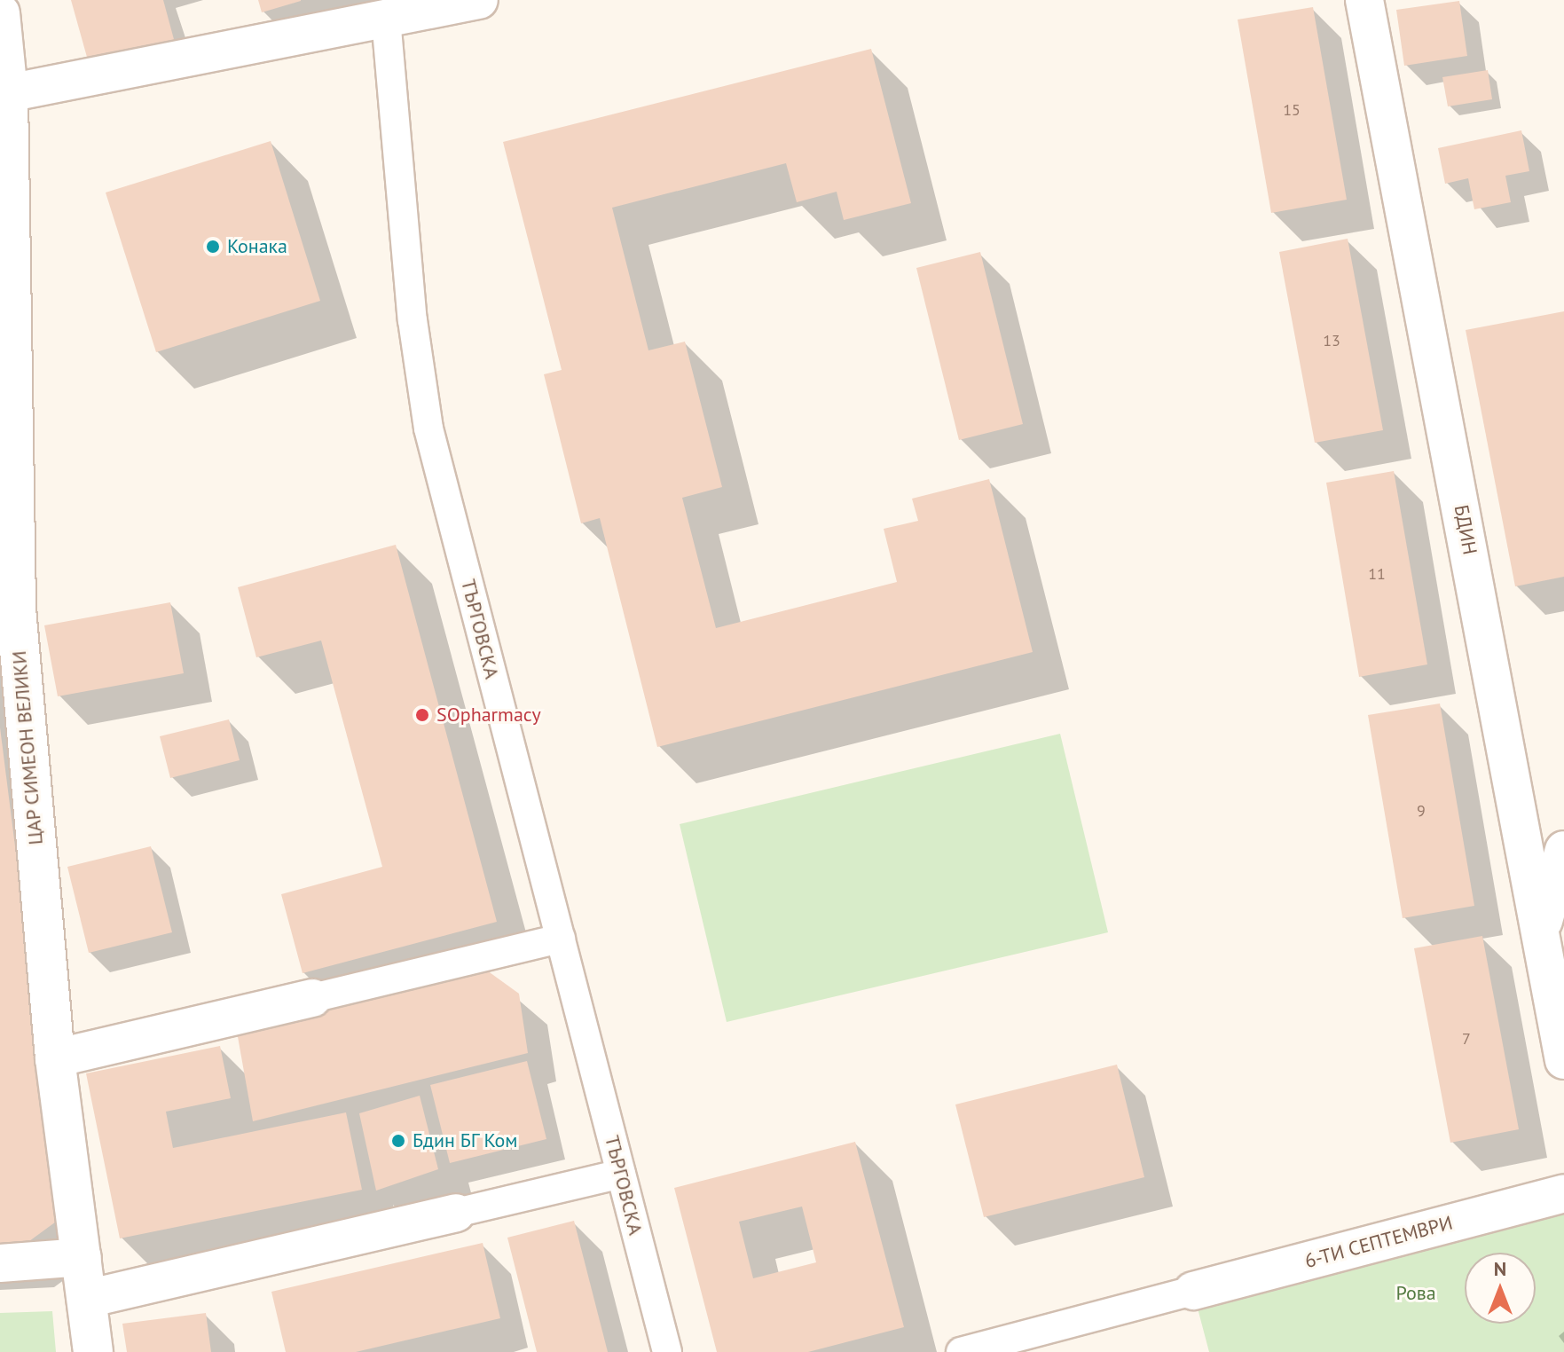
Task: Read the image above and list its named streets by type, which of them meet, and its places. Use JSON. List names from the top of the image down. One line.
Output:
{"streets":{"street":["БДИН","ТЪРГОВСКА","ЦАР СИМЕОН ВЕЛИКИ","6-ТИ СЕПТЕМВРИ"]},"parks":["Рова"],"places":["Конака","SOpharmacy","Бдин БГ Ком"],"house_numbers":["15","13","11","9","7"],"north":"top"}
